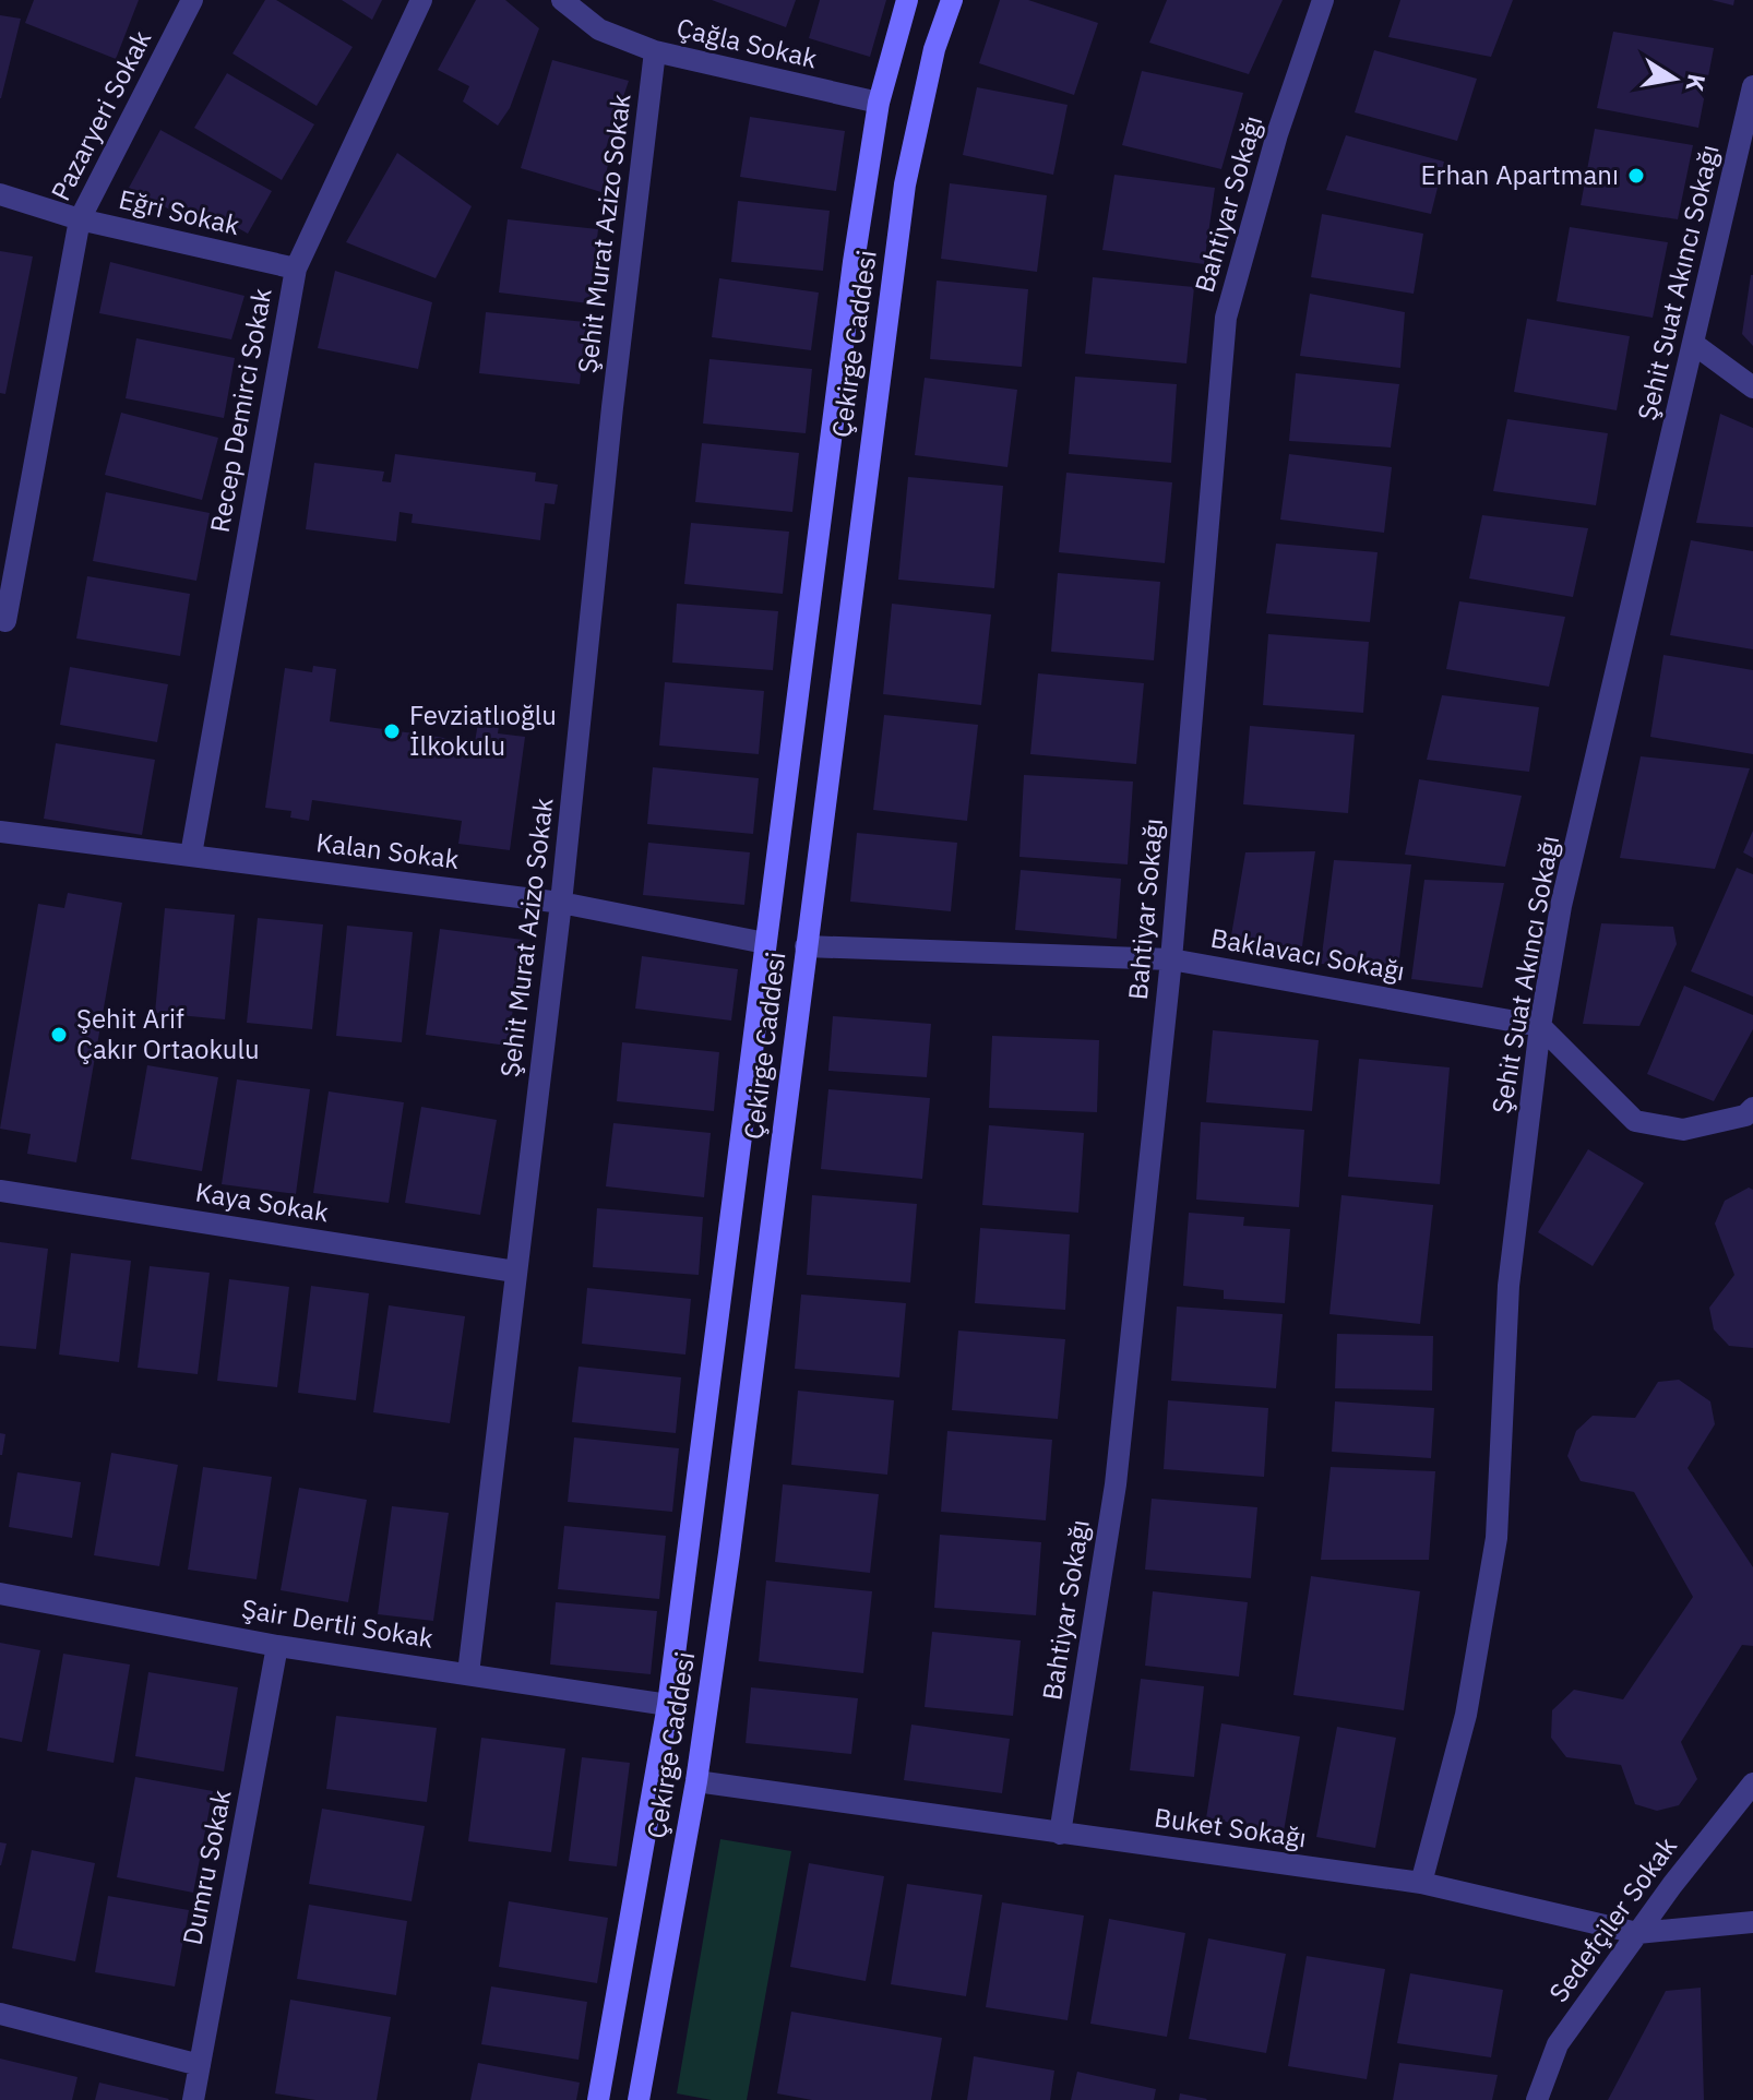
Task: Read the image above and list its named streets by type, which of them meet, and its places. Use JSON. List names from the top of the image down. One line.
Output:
{"streets":{"main road":["Çekirge Caddesi"],"street":["Çağla Sokak","Pazaryeri Sokak","Bahtiyar Sokağı","Eğri Sokak","Şehit Murat Azizo Sokak","Şehit Suat Akıncı Sokağı","Recep Demirci Sokak","Kalan Sokak","Baklavacı Sokağı","Kaya Sokak","Şair Dertli Sokak","Buket Sokağı","Dumru Sokak","Sedefçiler Sokak"]},"crossings":[["Çağla Sokak","Şehit Murat Azizo Sokak"],["Çağla Sokak","Çekirge Caddesi"],["Pazaryeri Sokak","Eğri Sokak"],["Bahtiyar Sokağı","Baklavacı Sokağı"],["Bahtiyar Sokağı","Buket Sokağı"],["Eğri Sokak","Recep Demirci Sokak"],["Şehit Murat Azizo Sokak","Kalan Sokak"],["Şehit Murat Azizo Sokak","Kaya Sokak"],["Şehit Murat Azizo Sokak","Şair Dertli Sokak"],["Şehit Suat Akıncı Sokağı","Baklavacı Sokağı"],["Şehit Suat Akıncı Sokağı","Buket Sokağı"],["Çekirge Caddesi","Kalan Sokak"],["Çekirge Caddesi","Baklavacı Sokağı"],["Çekirge Caddesi","Şair Dertli Sokak"],["Çekirge Caddesi","Buket Sokağı"],["Recep Demirci Sokak","Kalan Sokak"],["Şair Dertli Sokak","Dumru Sokak"],["Buket Sokağı","Sedefçiler Sokak"]],"places":["Erhan Apartmanı","Fevziatlıoğlu İlkokulu","Şehit Arif Çakır Ortaokulu"],"north":"right"}
